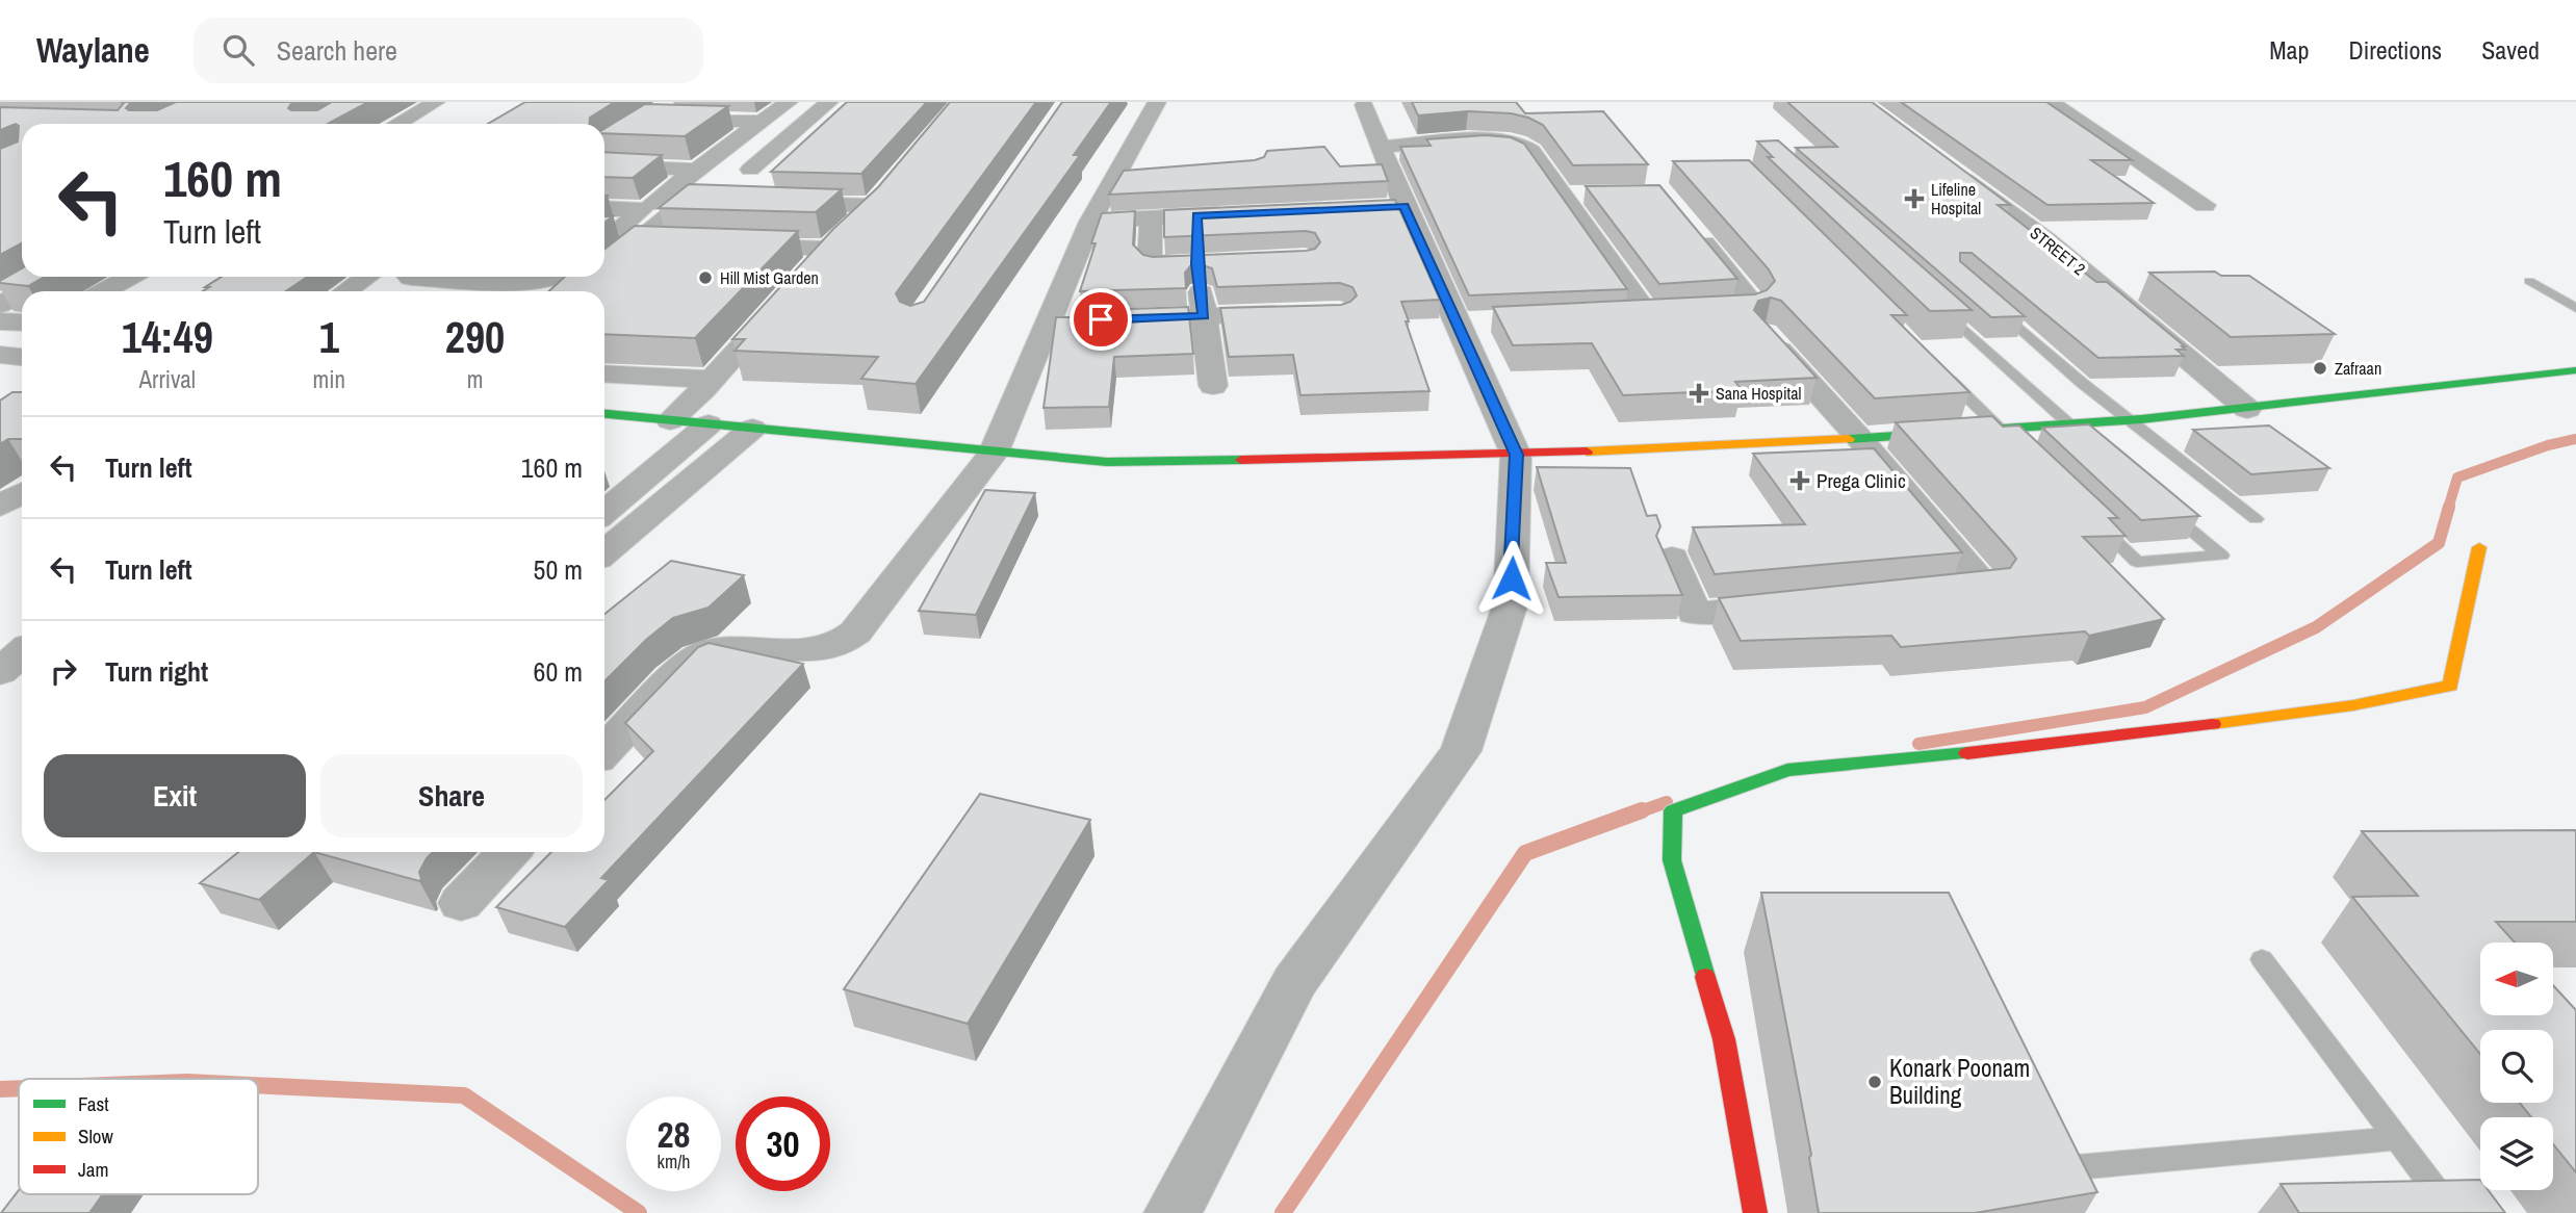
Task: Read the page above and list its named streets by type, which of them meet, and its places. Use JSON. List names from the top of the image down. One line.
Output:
{"streets":{"street":["STREET 2"]},"places":{"health":["Lifeline Hospital","Sana Hospital","Prega Clinic"],"other":["Hill Mist Garden","Zafraan","Konark Poonam Building"]},"legend":["Fast","Slow","Jam"],"north":"left","page":{"header":"Waylane","search":"Search here","nav":["Map","Directions","Saved"],"turn":["160 m","Turn left"],"eta":["14:49","Arrival","1","min","290","m"],"list":[{"name":"Turn left","value":"160 m"},{"name":"Turn left","value":"50 m"},{"name":"Turn right","value":"60 m"}],"buttons":["Exit","Share"],"speed":"28 km/h","limit":"30"}}
